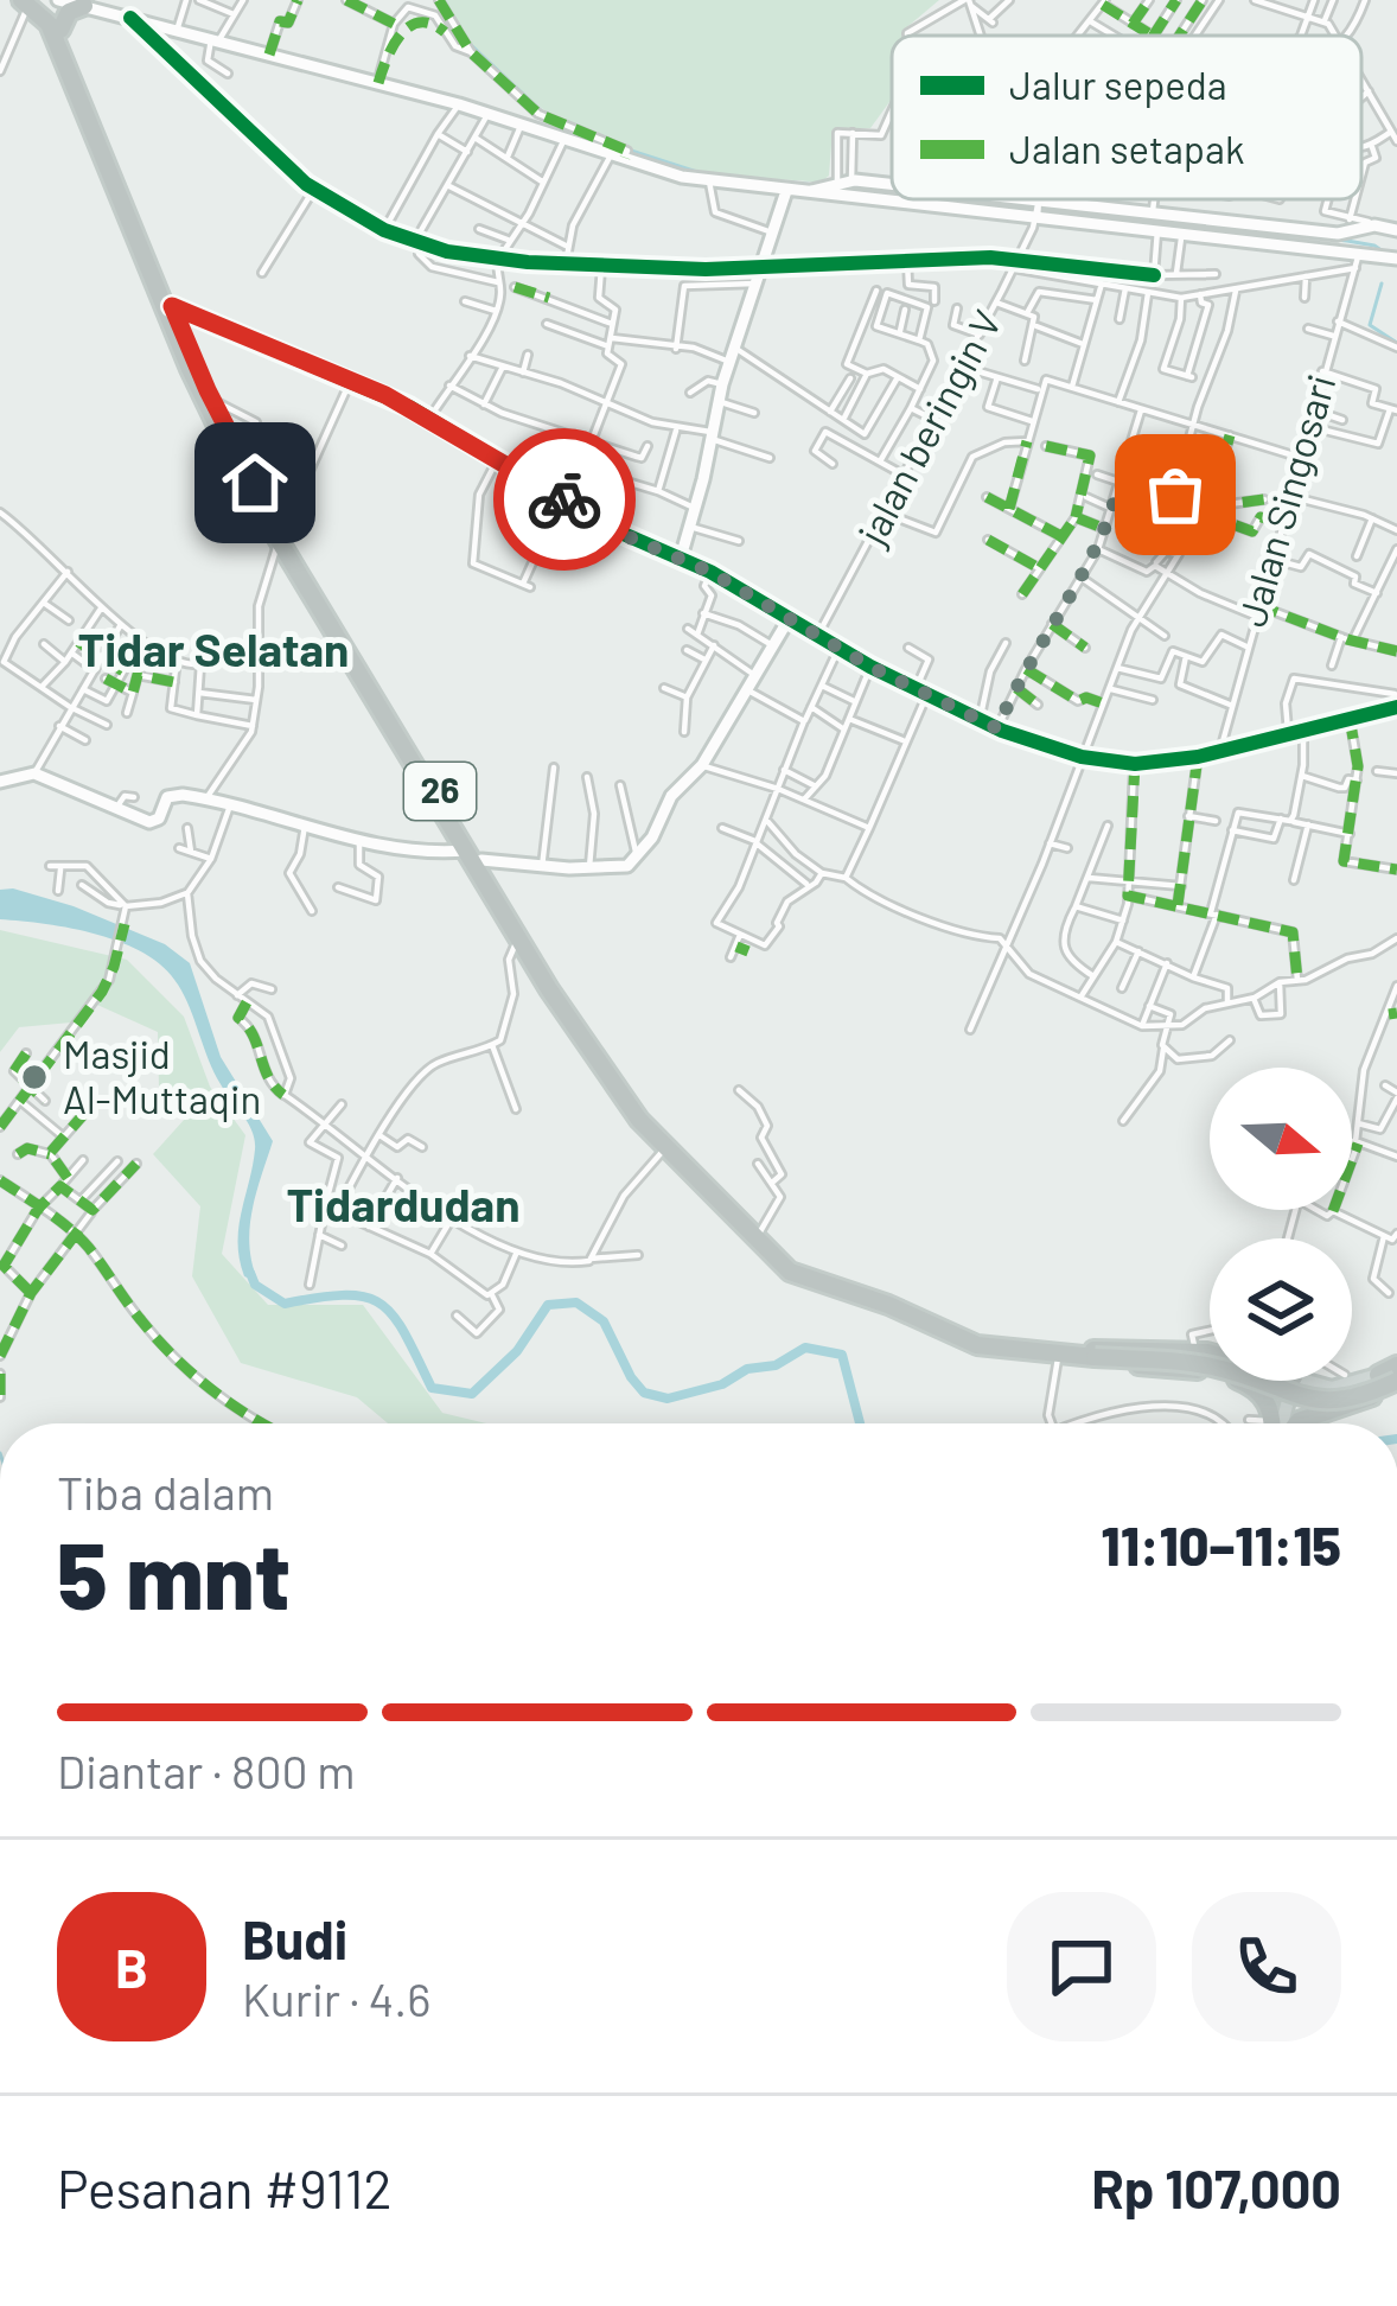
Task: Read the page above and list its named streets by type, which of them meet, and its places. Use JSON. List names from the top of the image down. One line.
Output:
{"streets":{"highway":["26"],"street":["jalan beringin V","Jalan Singosari"]},"districts":["Tidar Selatan","Tidardudan"],"places":["Masjid Al-Muttaqin"],"legend":["Jalur sepeda","Jalan setapak"],"north":"right","page":{"heading":["5 mnt","Tiba dalam","11:10–11:15"],"panel":["Budi","Kurir · 4.6","Pesanan #9112","Rp 107,000"],"bar":"Diantar · 800 m","round":"B"}}
